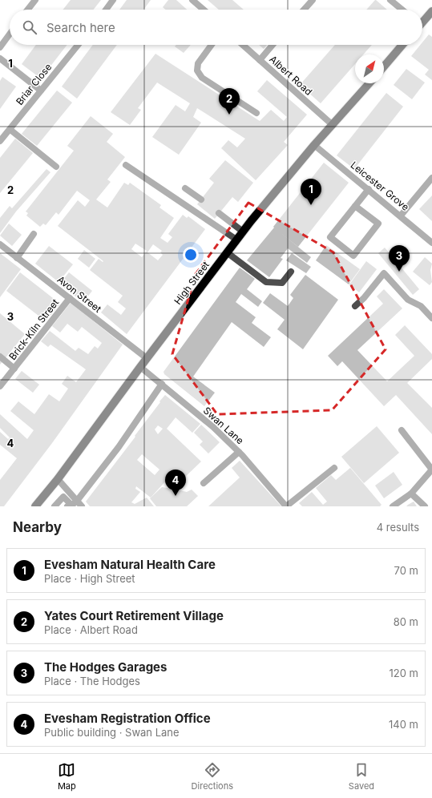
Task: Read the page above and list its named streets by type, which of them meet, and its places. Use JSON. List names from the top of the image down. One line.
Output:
{"streets":{"main road":["High Street"],"street":["Albert Road","Briar Close","Leicester Grove","Avon Street","Brick-Kiln Street","Swan Lane"]},"crossings":[["Albert Road","High Street"],["Leicester Grove","High Street"],["High Street","Avon Street"],["High Street","Swan Lane"],["Avon Street","Brick-Kiln Street"]],"north":"top right","page":{"search":"Search here","pins":["2","1","3","4"],"heading":["Nearby","4 results"],"list":[{"mark":"1","name":"Evesham Natural Health Care","note":"Place · High Street","value":"70 m"},{"mark":"2","name":"Yates Court Retirement Village","note":"Place · Albert Road","value":"80 m"},{"mark":"3","name":"The Hodges Garages","note":"Place · The Hodges","value":"120 m"},{"mark":"4","name":"Evesham Registration Office","note":"Public building · Swan Lane","value":"140 m"}],"nav":["Map","Directions","Saved"]},"grid":{"rows":["1","2","3","4"]}}
